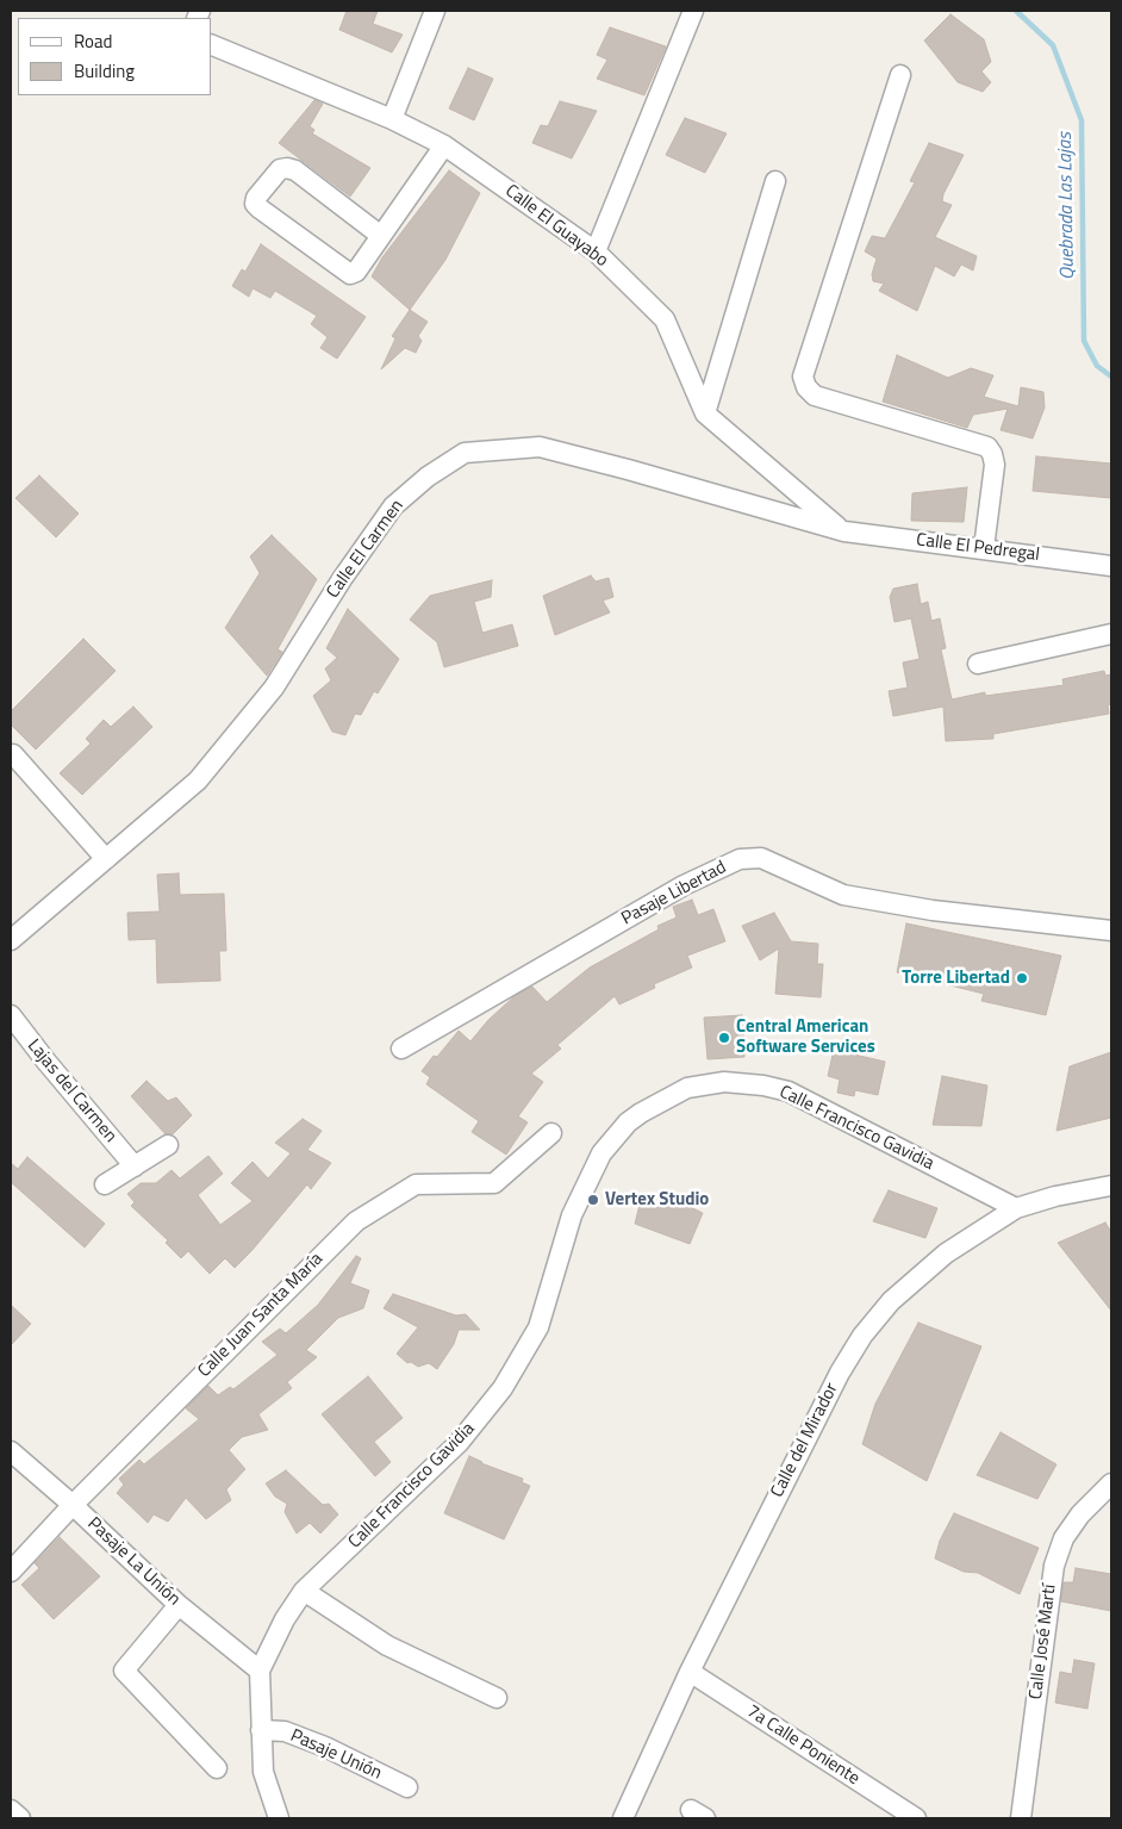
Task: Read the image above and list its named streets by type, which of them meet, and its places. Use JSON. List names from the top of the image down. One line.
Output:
{"streets":{"street":["Calle El Guayabo","Calle El Pedregal","Calle El Carmen","Pasaje Libertad","Lajas del Carmen","Calle Francisco Gavidia","Calle Juan Santa María","Calle del Mirador","Pasaje La Unión","Calle José Martí","7a Calle Poniente","Pasaje Unión"]},"crossings":[["Calle El Guayabo","Calle El Pedregal"],["Calle El Guayabo","Calle El Carmen"],["Calle El Pedregal","Calle El Carmen"],["Calle Francisco Gavidia","Calle del Mirador"],["Calle Francisco Gavidia","Pasaje La Unión"],["Calle Francisco Gavidia","Pasaje Unión"],["Calle Juan Santa María","Pasaje La Unión"],["Calle del Mirador","7a Calle Poniente"]],"water":["Quebrada Las Lajas"],"places":["Torre Libertad","Central American Software Services","Vertex Studio"],"legend":["Road","Building"]}
